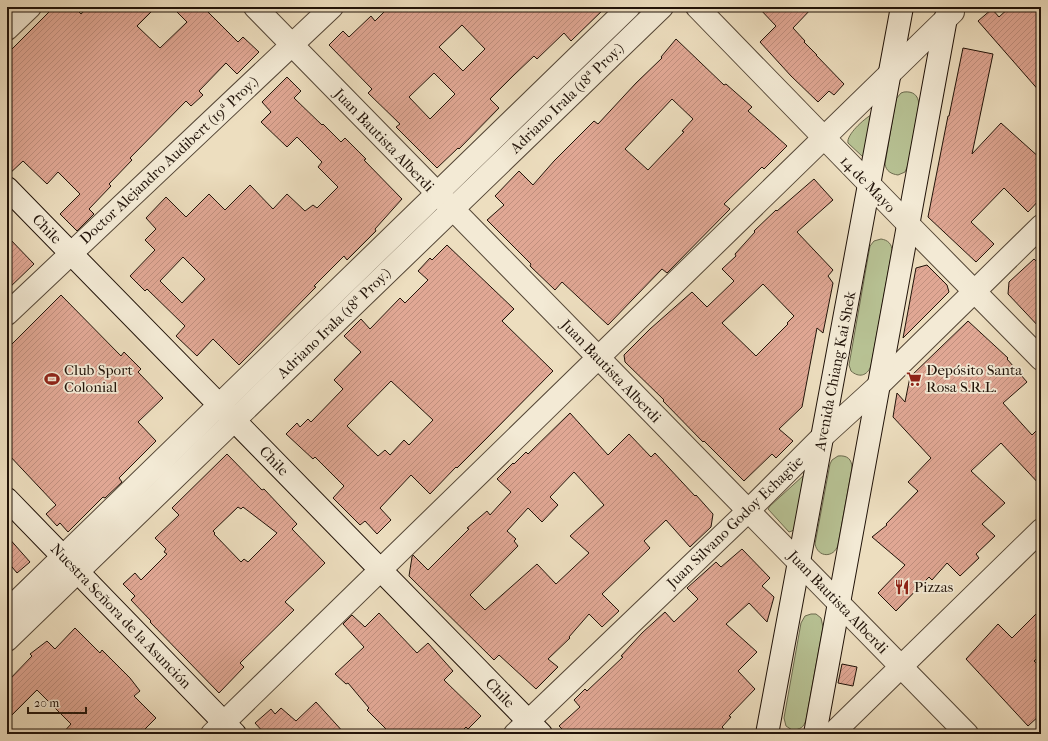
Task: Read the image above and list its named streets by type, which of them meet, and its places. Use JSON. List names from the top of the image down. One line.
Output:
{"streets":{"street":["Adriano Irala (18ª Proy.)","Juan Bautista Alberdi","Doctor Alejandro Audibert (19ª Proy.)","14 de Mayo","Chile","Avenida Chiang Kai Shek","Juan Silvano Godoy Echagüe","Nuestra Señora de la Asunción"]},"crossings":[["Adriano Irala (18ª Proy.)","Juan Bautista Alberdi"],["Adriano Irala (18ª Proy.)","Chile"],["Adriano Irala (18ª Proy.)","Nuestra Señora de la Asunción"],["Juan Bautista Alberdi","Doctor Alejandro Audibert (19ª Proy.)"],["Juan Bautista Alberdi","Avenida Chiang Kai Shek"],["Juan Bautista Alberdi","Juan Silvano Godoy Echagüe"],["Doctor Alejandro Audibert (19ª Proy.)","Chile"],["14 de Mayo","Avenida Chiang Kai Shek"],["14 de Mayo","Juan Silvano Godoy Echagüe"],["Chile","Juan Silvano Godoy Echagüe"],["Avenida Chiang Kai Shek","Juan Silvano Godoy Echagüe"]],"places":{"sports":["Club Sport Colonial"],"supermarket":["Depósito Santa Rosa S.R.L."],"restaurant":["Pizzas"]},"scale_bar":"20 m"}
